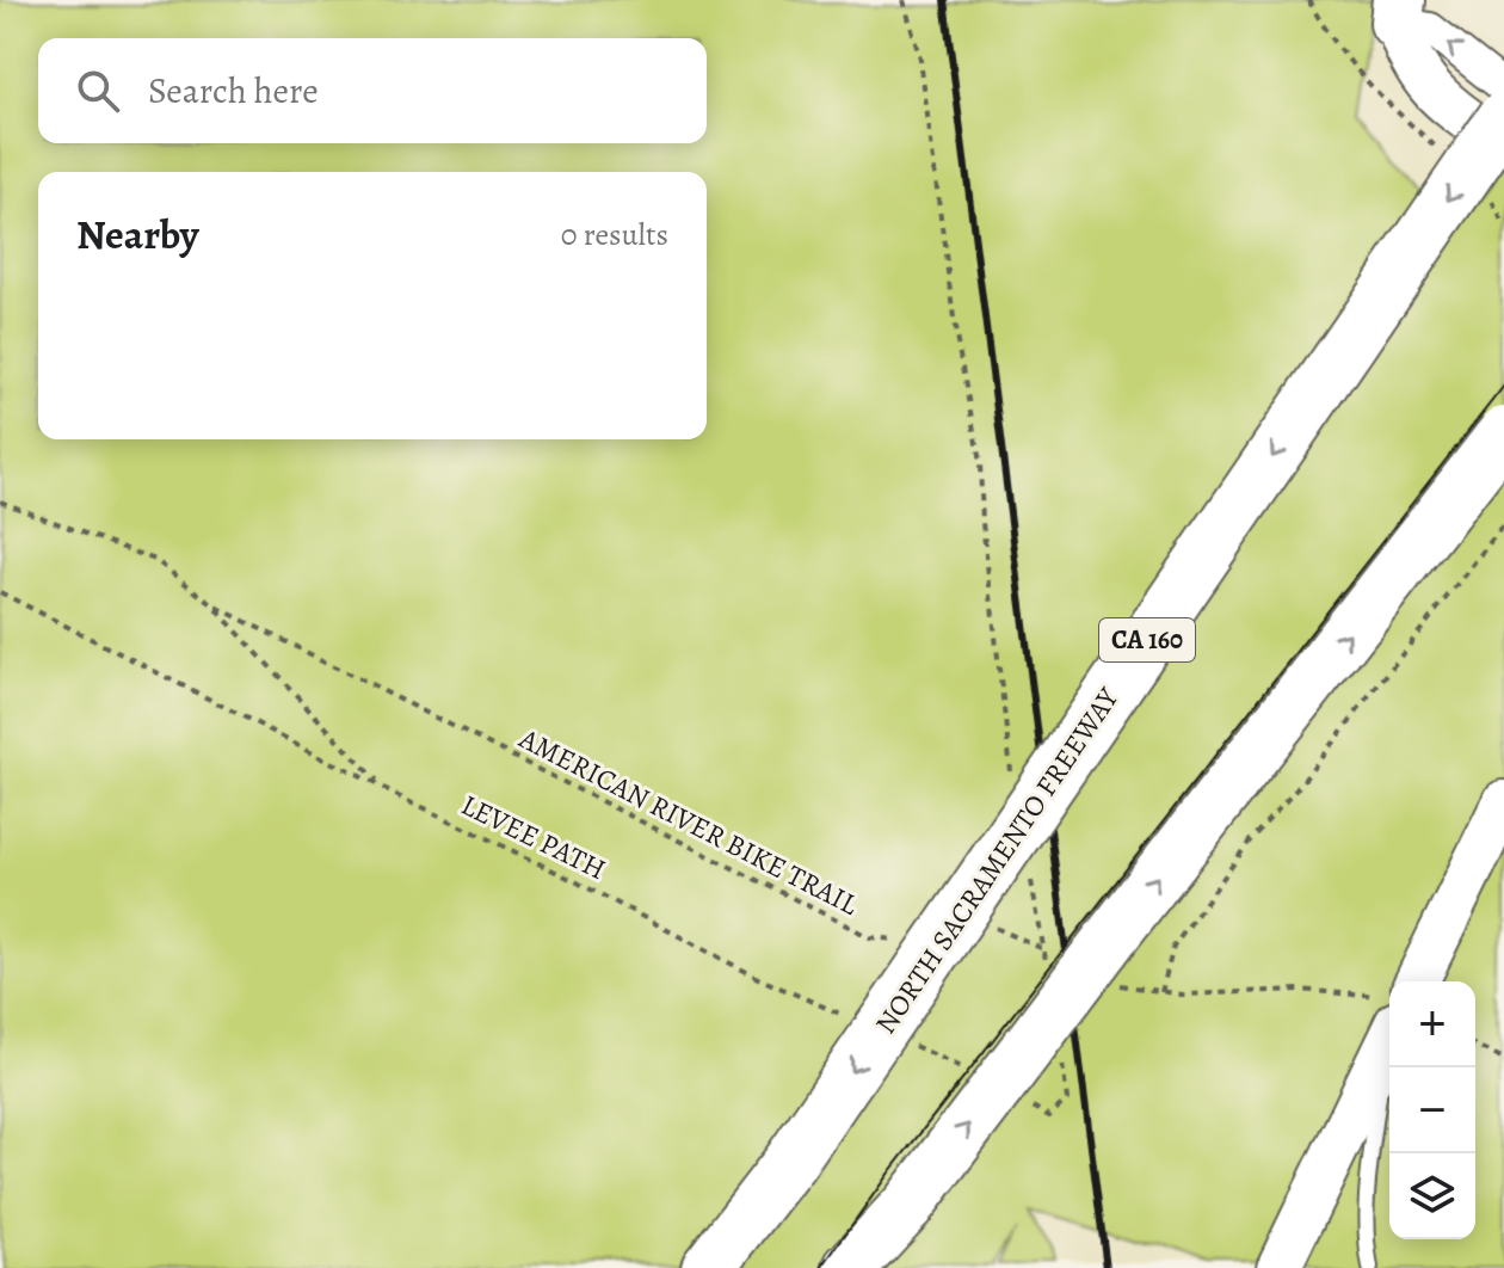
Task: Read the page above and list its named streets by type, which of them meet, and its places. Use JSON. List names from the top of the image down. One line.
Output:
{"streets":{"highway":["CA 160","NORTH SACRAMENTO FREEWAY"],"path":["AMERICAN RIVER BIKE TRAIL","LEVEE PATH"]},"page":{"search":"Search here","heading":["Nearby","0 results"],"map_buttons":["+","−"]}}
